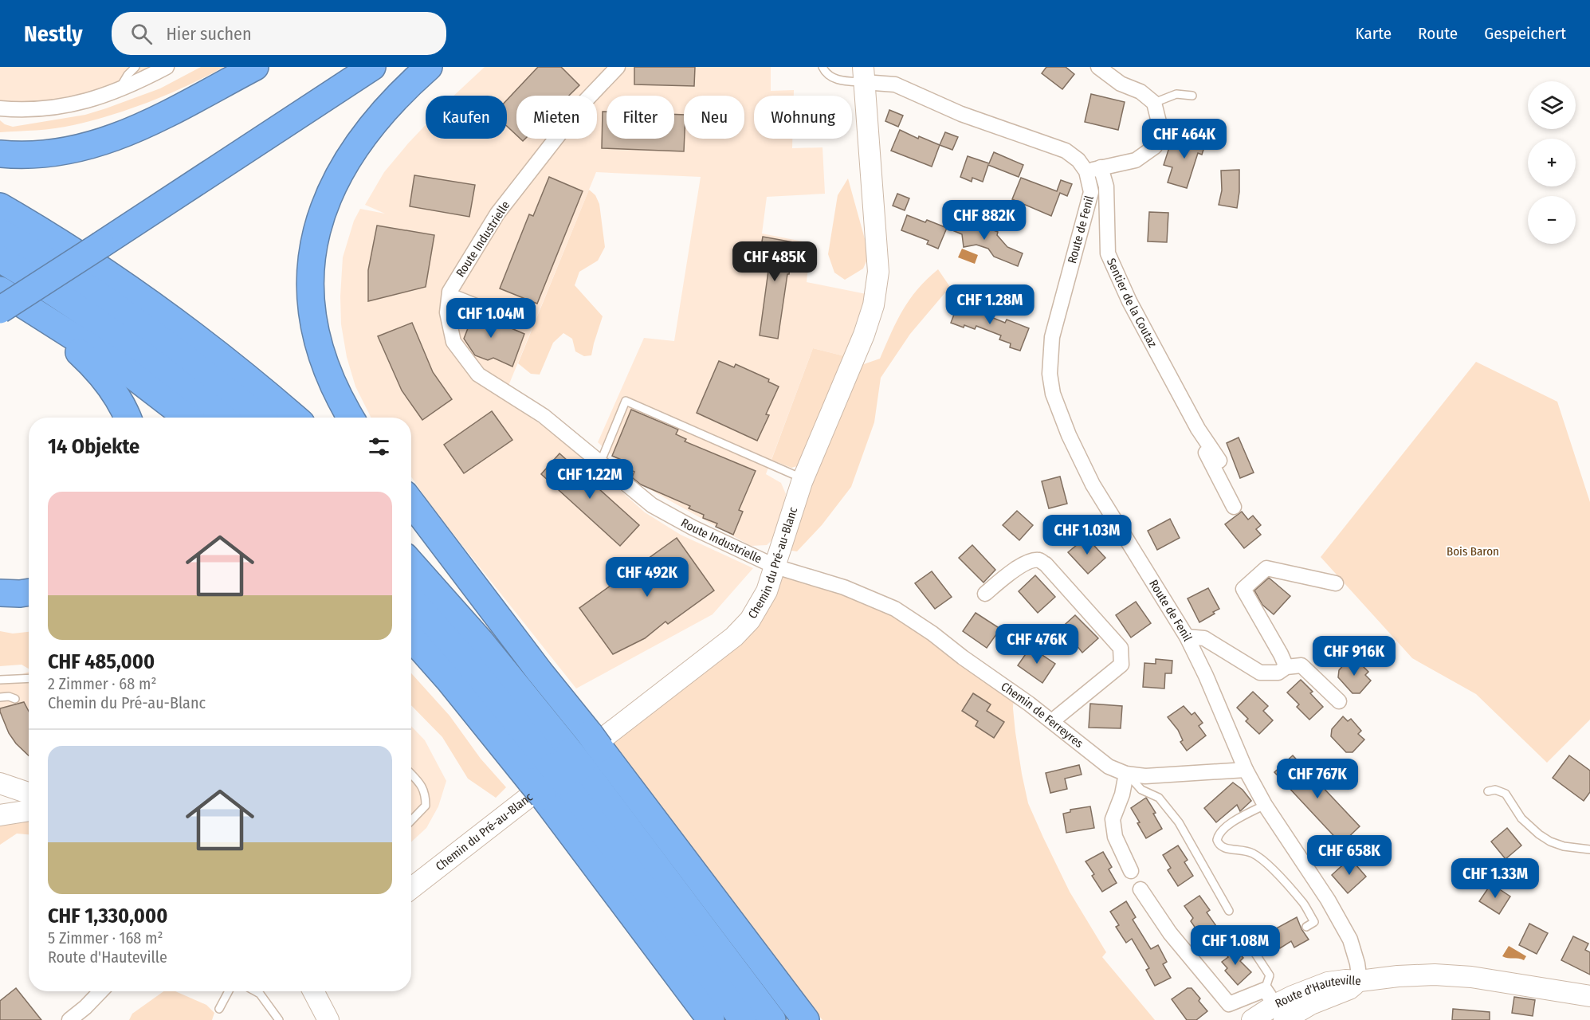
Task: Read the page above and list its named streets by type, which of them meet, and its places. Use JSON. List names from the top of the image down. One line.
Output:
{"streets":{"street":["Route de Fenil","Route Industrielle","Sentier de la Coutaz","Chemin du Pré-au-Blanc","Chemin de Ferreyres","Route d'Hauteville"]},"crossings":[["Route de Fenil","Sentier de la Coutaz"],["Route de Fenil","Chemin de Ferreyres"],["Route de Fenil","Route d'Hauteville"],["Route Industrielle","Chemin du Pré-au-Blanc"],["Route Industrielle","Chemin de Ferreyres"],["Chemin du Pré-au-Blanc","Chemin de Ferreyres"]],"parks":["Bois Baron"],"page":{"header":"Nestly","search":"Hier suchen","nav":["Karte","Route","Gespeichert"],"map_buttons":["+","−"],"chip":["Kaufen","Mieten","Filter","Neu","Wohnung"],"price":["CHF 464K","CHF 882K","CHF 485K","CHF 1.28M","CHF 1.04M","CHF 1.22M","CHF 1.03M","CHF 492K","CHF 476K","CHF 916K","CHF 767K","CHF 658K","CHF 1.33M","CHF 1.08M"],"heading":"14 Objekte","list":[{"name":"CHF 485,000","note":"2 Zimmer · 68 m² · Chemin du Pré-au-Blanc"},{"name":"CHF 1,330,000","note":"5 Zimmer · 168 m² · Route d'Hauteville"}]}}
